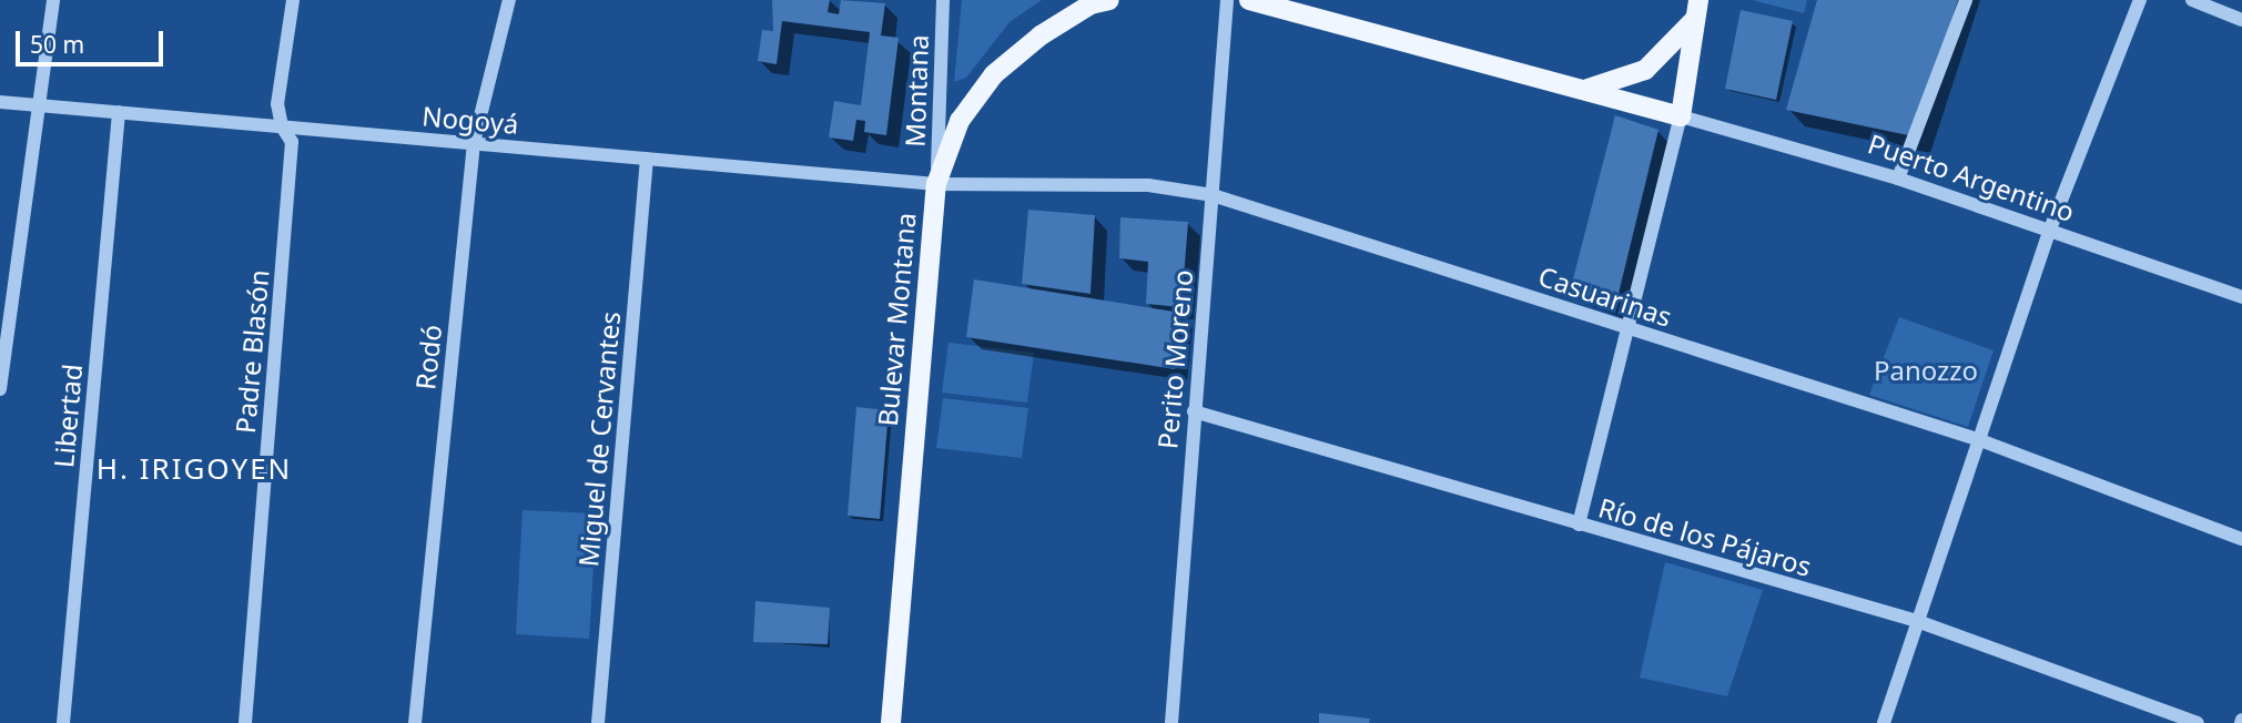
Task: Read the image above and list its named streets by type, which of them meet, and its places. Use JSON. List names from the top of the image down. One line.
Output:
{"streets":{"main road":["Bulevar Montana"],"street":["Montana","Nogoyá","Puerto Argentino","Casuarinas","Padre Blasón","Rodó","Perito Moreno","Libertad","Miguel de Cervantes","Río de los Pájaros"]},"crossings":[["Montana","Nogoyá"],["Montana","Casuarinas"],["Montana","Bulevar Montana"],["Nogoyá","Casuarinas"],["Nogoyá","Bulevar Montana"],["Nogoyá","Padre Blasón"],["Nogoyá","Rodó"],["Nogoyá","Libertad"],["Nogoyá","Miguel de Cervantes"],["Casuarinas","Bulevar Montana"],["Casuarinas","Perito Moreno"],["Perito Moreno","Río de los Pájaros"]],"districts":["H. IRIGOYEN"],"parks":["Panozzo"],"scale_bar":"50 m"}
